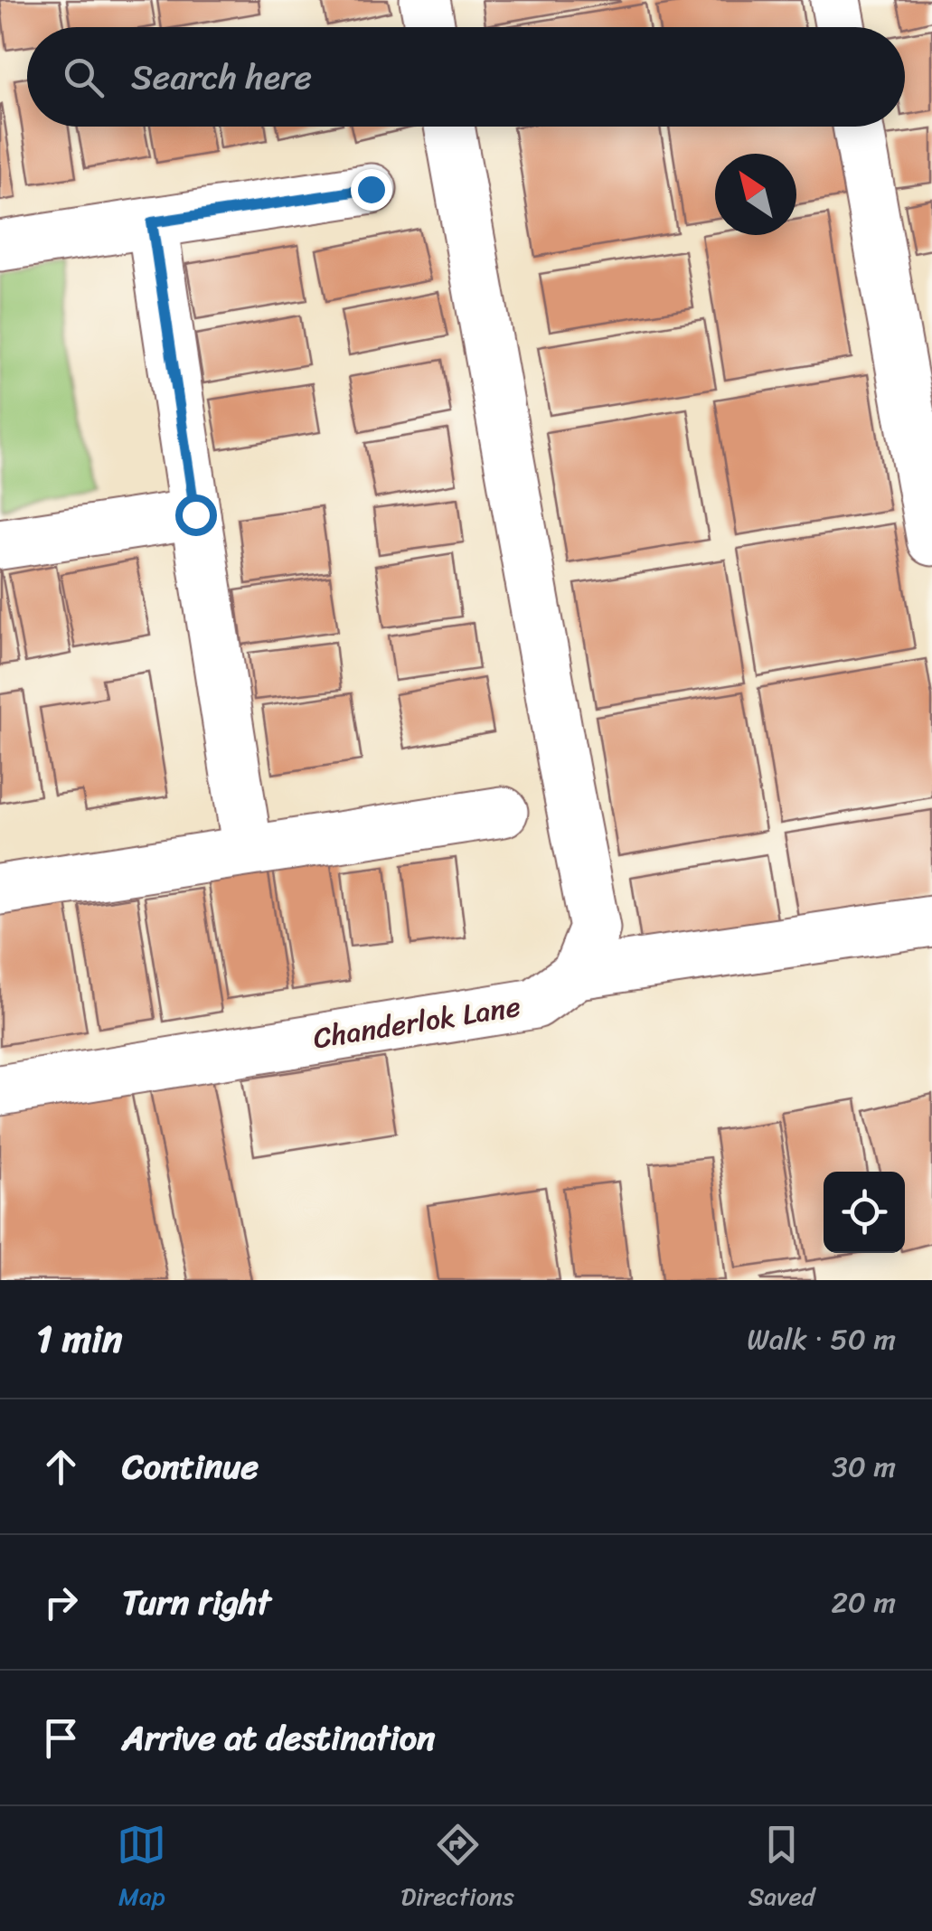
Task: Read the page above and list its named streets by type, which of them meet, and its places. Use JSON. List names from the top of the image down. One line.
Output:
{"streets":{"street":["Chanderlok Lane"]},"north":"top left","page":{"search":"Search here","heading":["1 min","Walk · 50 m"],"list":[["Continue","30 m"],["Turn right","20 m"],"Arrive at destination"],"nav":["Map","Directions","Saved"]}}
